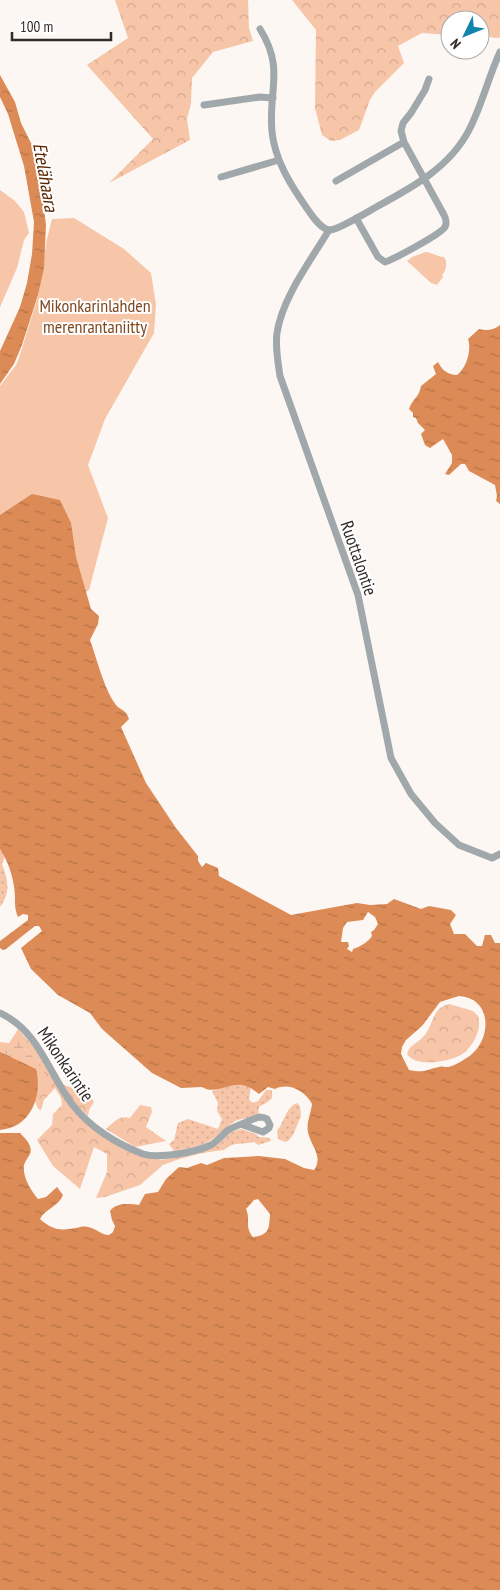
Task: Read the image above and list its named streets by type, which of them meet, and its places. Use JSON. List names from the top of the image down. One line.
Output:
{"streets":{"street":["Ruottalontie","Mikonkarintie"]},"water":["Etelähaara"],"parks":["Mikonkarinlahden merenrantaniitty"],"scale_bar":"100 m","north":"bottom left"}
